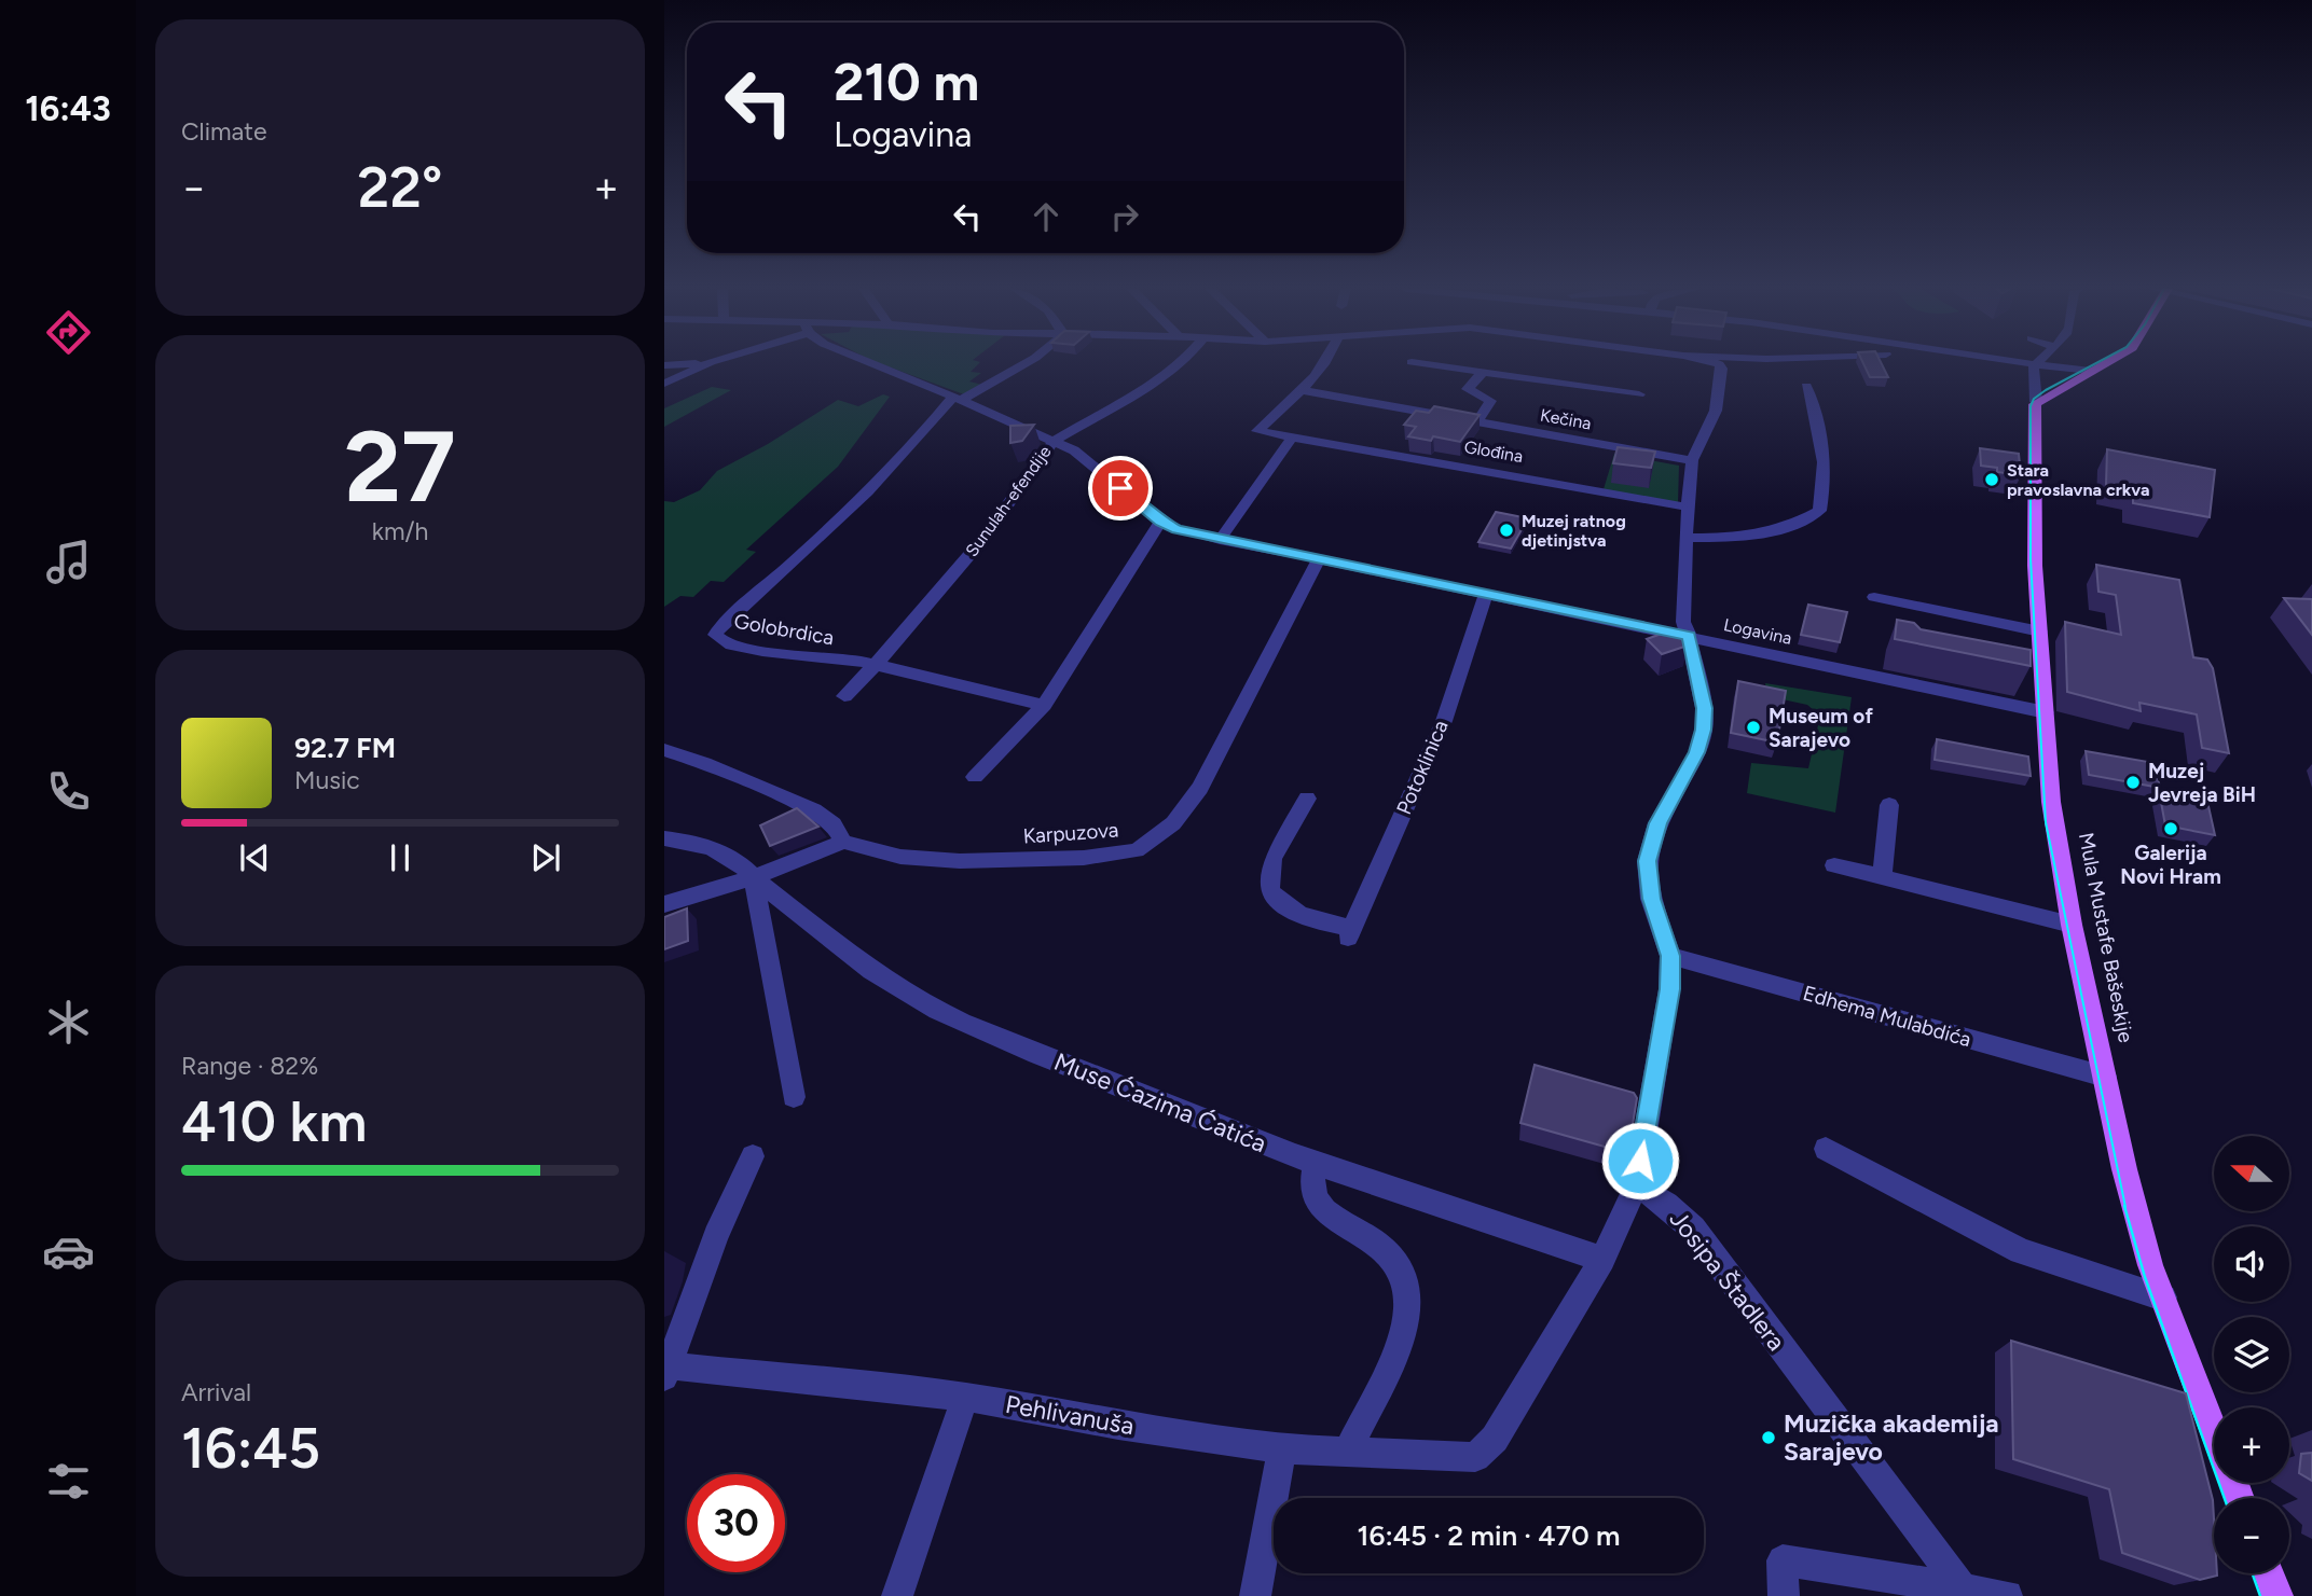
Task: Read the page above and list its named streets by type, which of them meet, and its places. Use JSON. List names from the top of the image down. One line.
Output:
{"streets":{"main road":["Mula Mustafe Bašeskije"],"street":["Kečina","Glođina","Sunulah-efendije","Golobrdica","Logavina","Potoklinica","Karpuzova","Edhema Mulabdića","Muse Ćazima Ćatića","Josipa Štadlera","Pehlivanuša"]},"crossings":[["Kečina","Glođina"],["Sunulah-efendije","Golobrdica"],["Sunulah-efendije","Logavina"],["Golobrdica","Logavina"],["Logavina","Potoklinica"],["Logavina","Karpuzova"],["Logavina","Mula Mustafe Bašeskije"],["Mula Mustafe Bašeskije","Edhema Mulabdića"],["Muse Ćazima Ćatića","Pehlivanuša"]],"places":["Stara pravoslavna crkva","Muzej ratnog djetinjstva","Museum of Sarajevo","Muzej Jevreja BiH","Galerija Novi Hram","Muzička akademija Sarajevo"],"north":"left","page":{"tabs":"16:43","tile":["Climate",["27","km/h"],["Range · 82%","410 km"],["Arrival","16:45"]],"turn":["210 m","Logavina"],"heat":["−","22°","+"],"song":["92.7 FM","Music"],"map_buttons":["+","−"],"limit":"30","trip":"16:45 · 2 min · 470 m"}}
